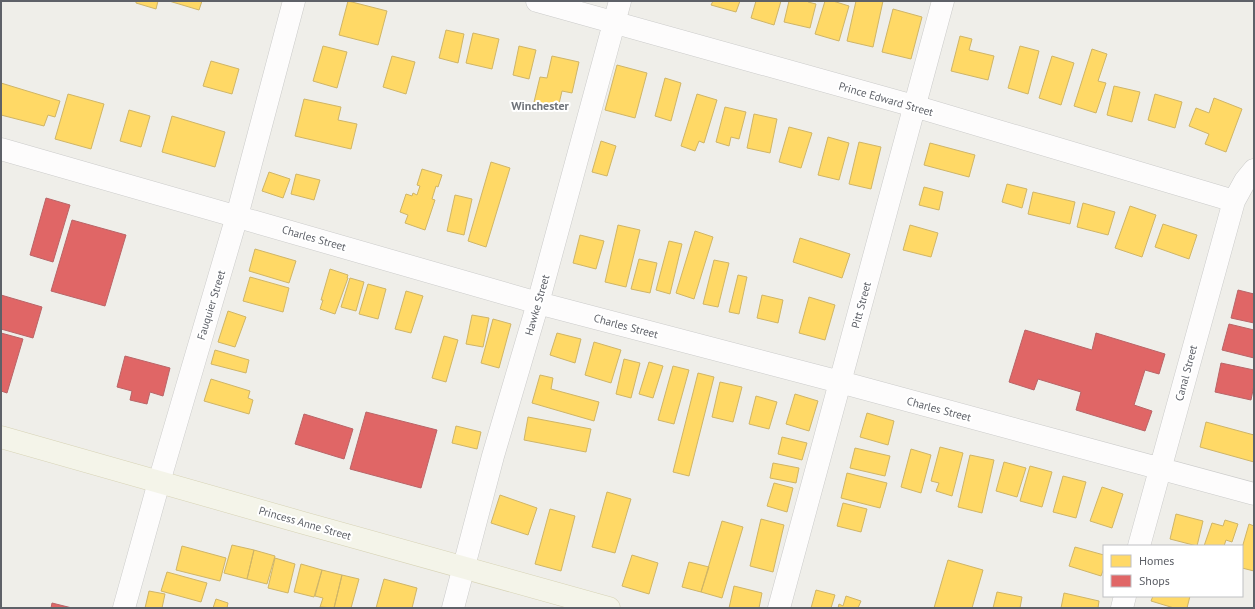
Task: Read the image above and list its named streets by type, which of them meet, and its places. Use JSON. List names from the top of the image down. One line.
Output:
{"streets":{"main road":["Princess Anne Street"],"street":["Prince Edward Street","Charles Street","Fauquier Street","Hawke Street","Pitt Street","Canal Street"]},"crossings":[["Prince Edward Street","Hawke Street"],["Prince Edward Street","Pitt Street"],["Prince Edward Street","Canal Street"],["Charles Street","Fauquier Street"],["Charles Street","Hawke Street"],["Charles Street","Pitt Street"],["Charles Street","Canal Street"],["Fauquier Street","Princess Anne Street"],["Hawke Street","Princess Anne Street"]],"districts":["Winchester"],"legend":["Homes","Shops"]}
